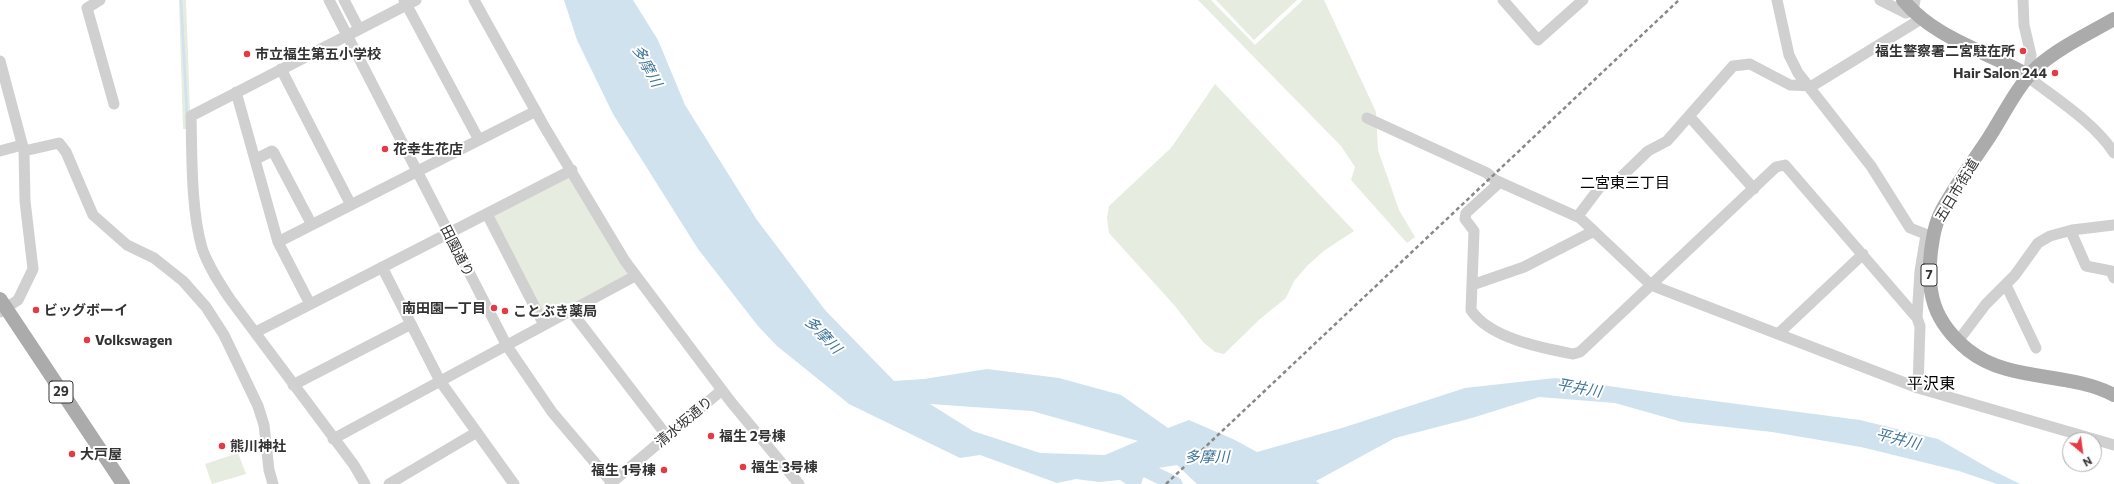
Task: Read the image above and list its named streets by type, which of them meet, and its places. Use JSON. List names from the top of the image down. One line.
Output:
{"streets":{"main road":["五日市街道","7","29"],"street":["田園通り","清水坂通り"]},"crossings":[["田園通り","清水坂通り"]],"districts":["二宮東三丁目","平沢東"],"water":["多摩川","平井川"],"places":["福生警察署二宮駐在所","市立福生第五小学校","Hair Salon 244","花幸生花店","南田園一丁目","ビッグボーイ","ことぶき薬局","Volkswagen","福生 2号棟","熊川神社","大戸屋","福生 3号棟","福生 1号棟"],"north":"bottom right"}
